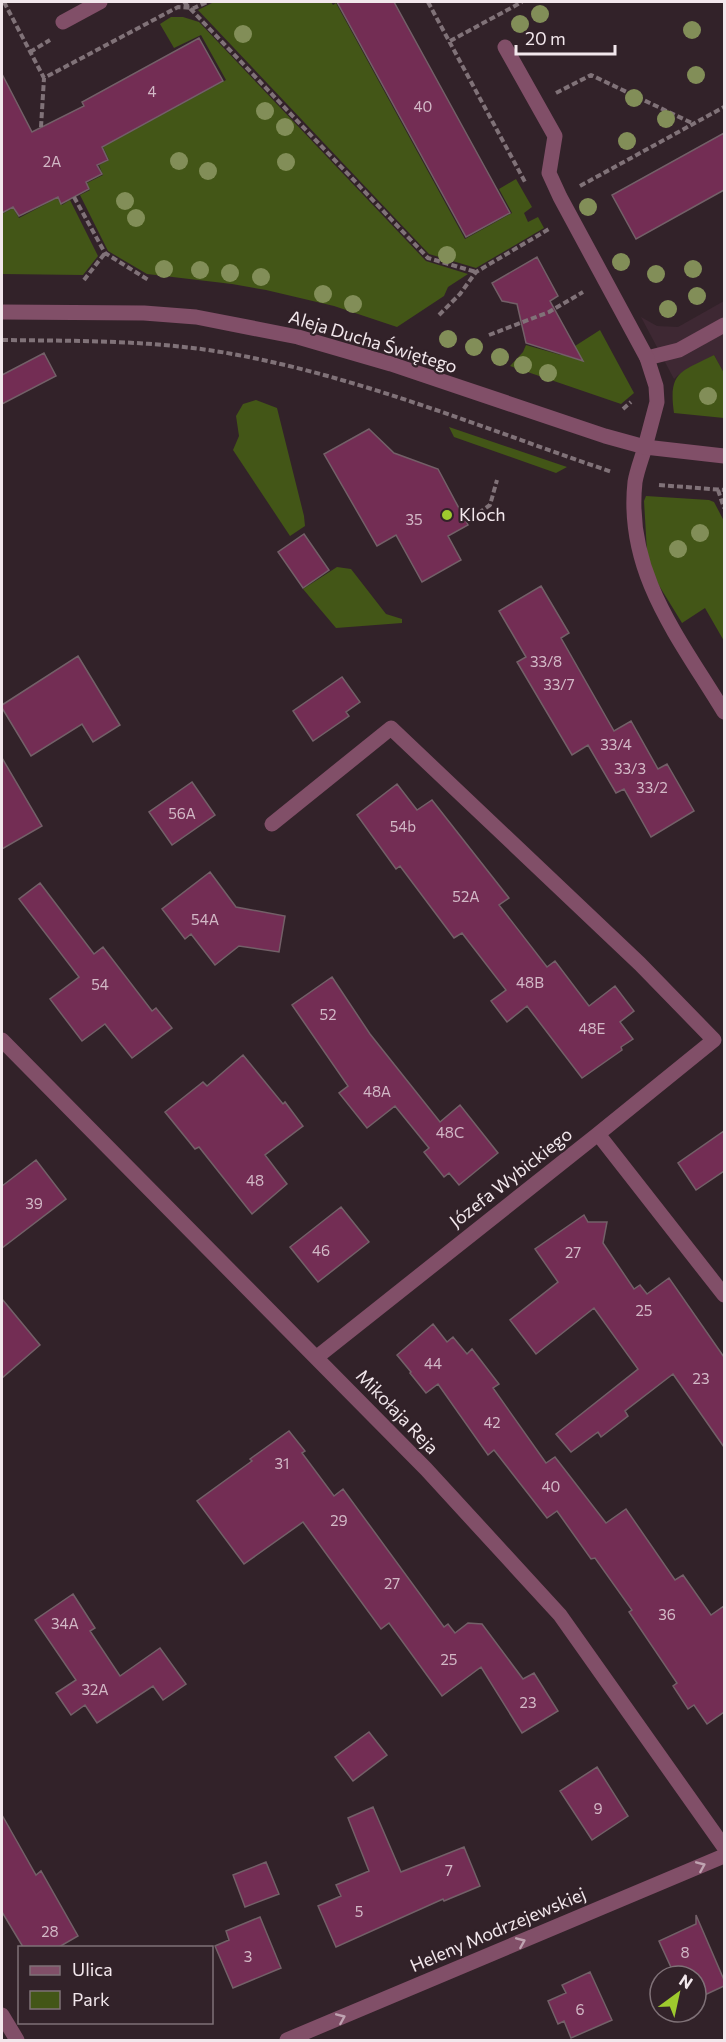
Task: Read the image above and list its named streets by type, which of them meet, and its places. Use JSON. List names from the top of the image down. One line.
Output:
{"streets":{"street":["Aleja Ducha Świętego","Józefa Wybickiego","Mikołaja Reja","Heleny Modrzejewskiej"]},"crossings":[["Józefa Wybickiego","Mikołaja Reja"]],"one_way":["Heleny Modrzejewskiej"],"places":["Kloch"],"house_numbers":["4","40","2A","35","33/8","33/7","33/4","33/3","33/2","56A","54b","52A","54A","48B","54","52","48E","48A","48C","48","39","46","27","25","44","23","42","31","40","29","27","36","34A","25","32A","23","9","7","5","28","8","3","6"],"legend":["Ulica","Park"],"scale_bar":"20 m","north":"top right"}
